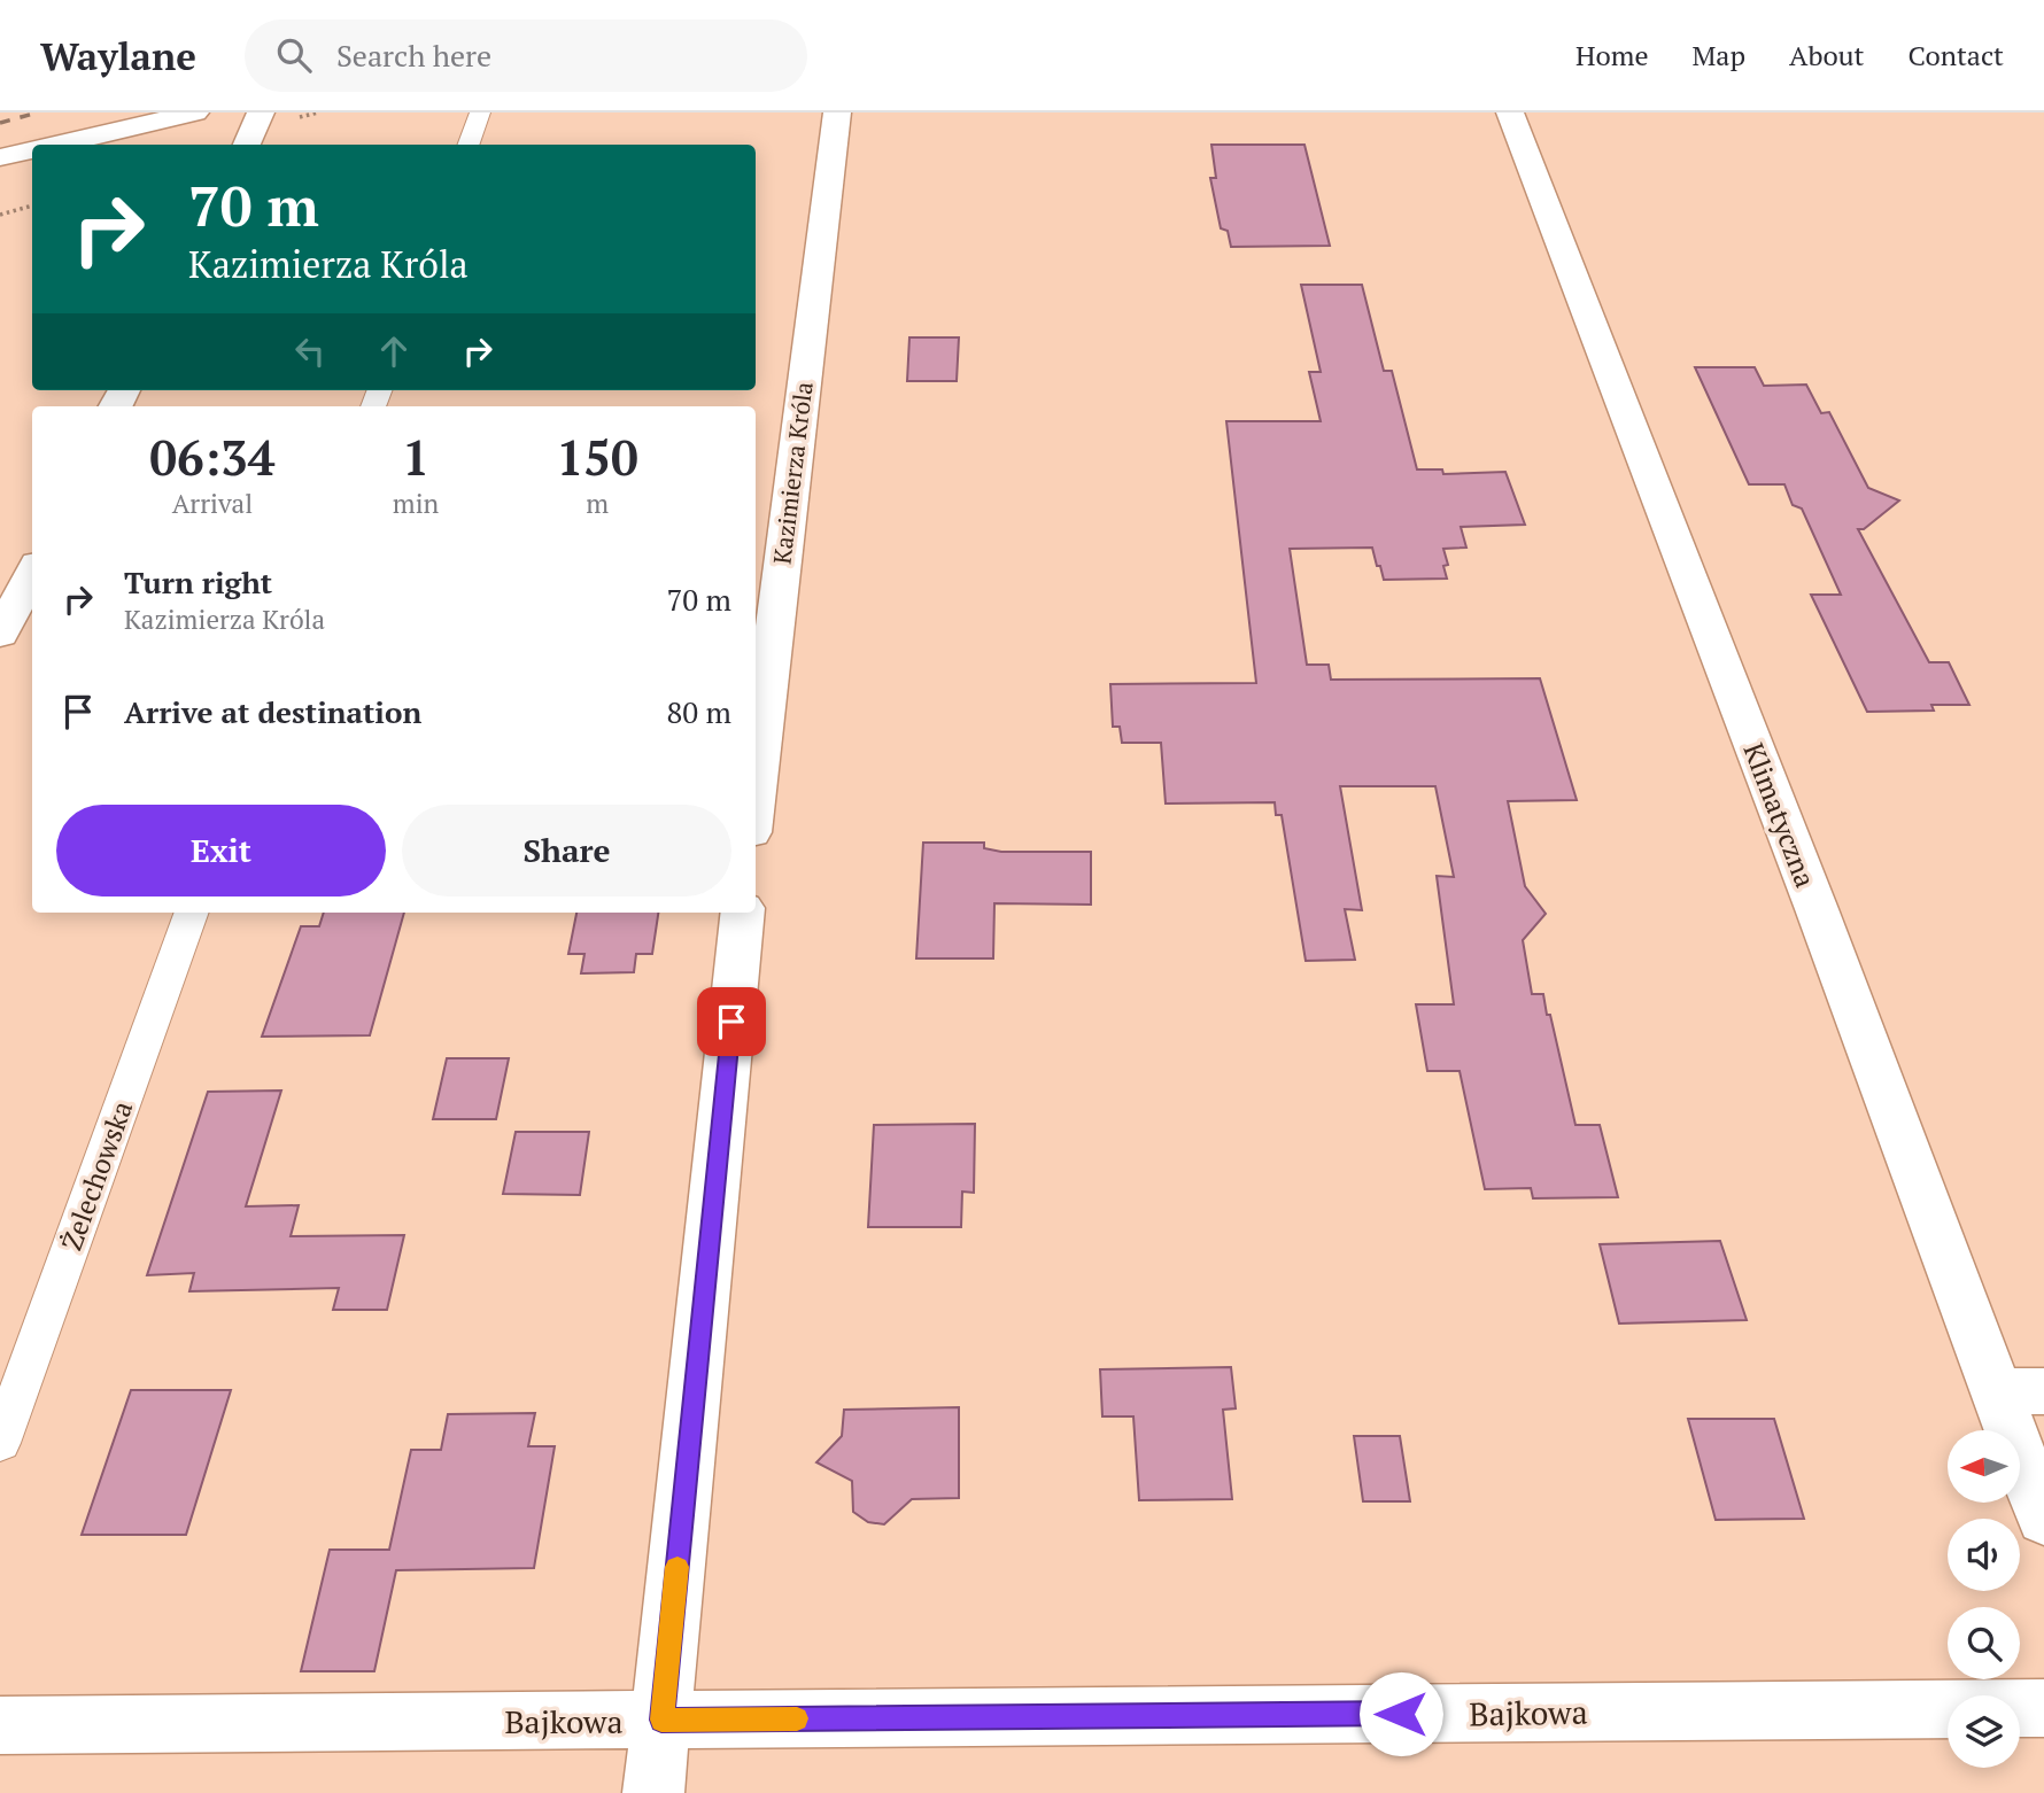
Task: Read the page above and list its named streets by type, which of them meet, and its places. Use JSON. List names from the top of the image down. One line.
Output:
{"streets":{"street":["Kazimierza Króla","Klimatyczna","Bajkowa"],"lane":["Żelechowska"]},"north":"left","page":{"header":"Waylane","search":"Search here","nav":["Home","Map","About","Contact"],"turn":["70 m","Kazimierza Króla"],"eta":["06:34","Arrival","1","min","150","m"],"list":[{"name":"Turn right","note":"Kazimierza Króla","value":"70 m"},{"name":"Arrive at destination","value":"80 m"}],"buttons":["Exit","Share"]}}
